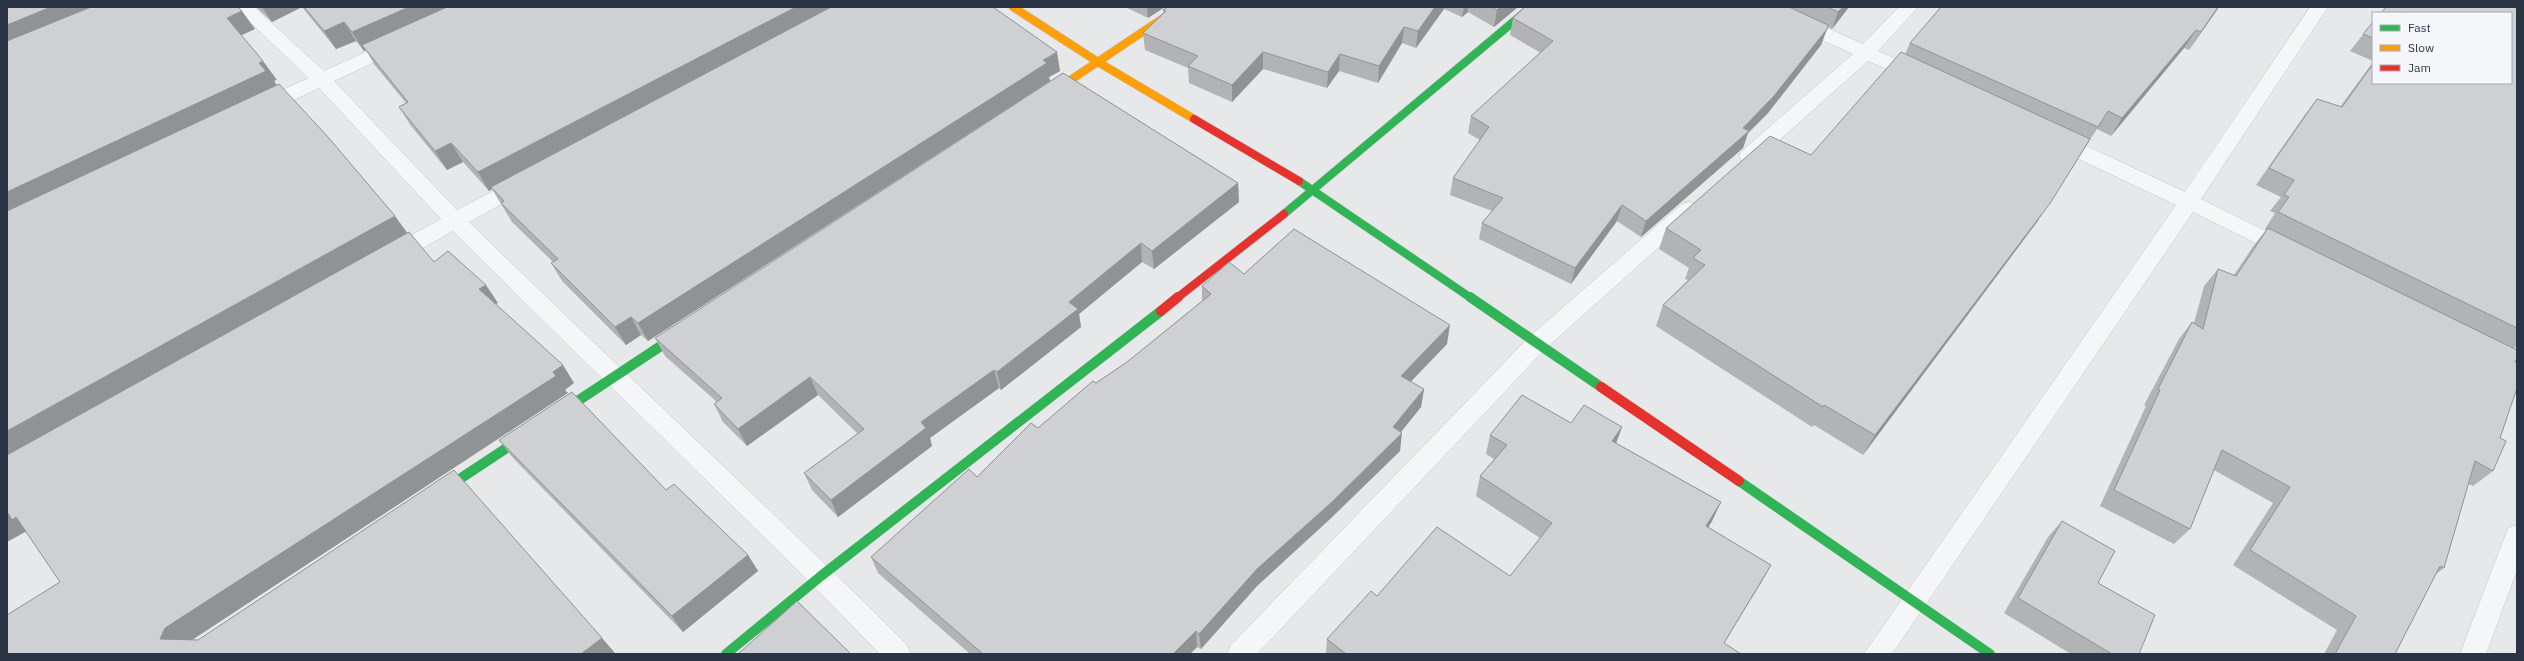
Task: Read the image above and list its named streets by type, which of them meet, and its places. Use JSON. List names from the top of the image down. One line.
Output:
{"legend":["Fast","Slow","Jam"]}
